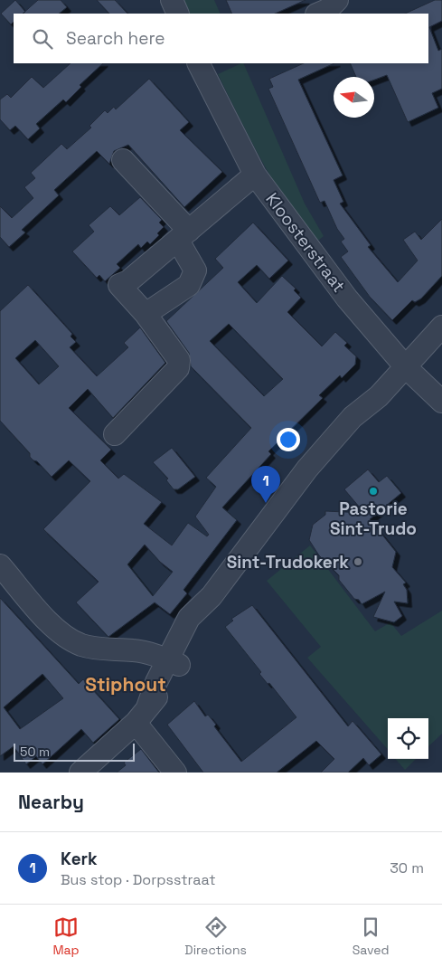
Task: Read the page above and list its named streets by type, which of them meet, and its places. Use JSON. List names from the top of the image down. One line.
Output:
{"streets":{"street":["Kloosterstraat"]},"districts":["Stiphout"],"places":["Pastorie Sint-Trudo","Sint-Trudokerk"],"scale_bar":"50 m","north":"left","page":{"search":"Search here","pins":"1","scale":"50 m","heading":"Nearby","list":[{"mark":"1","name":"Kerk","note":"Bus stop · Dorpsstraat","value":"30 m"}],"nav":["Map","Directions","Saved"]}}
